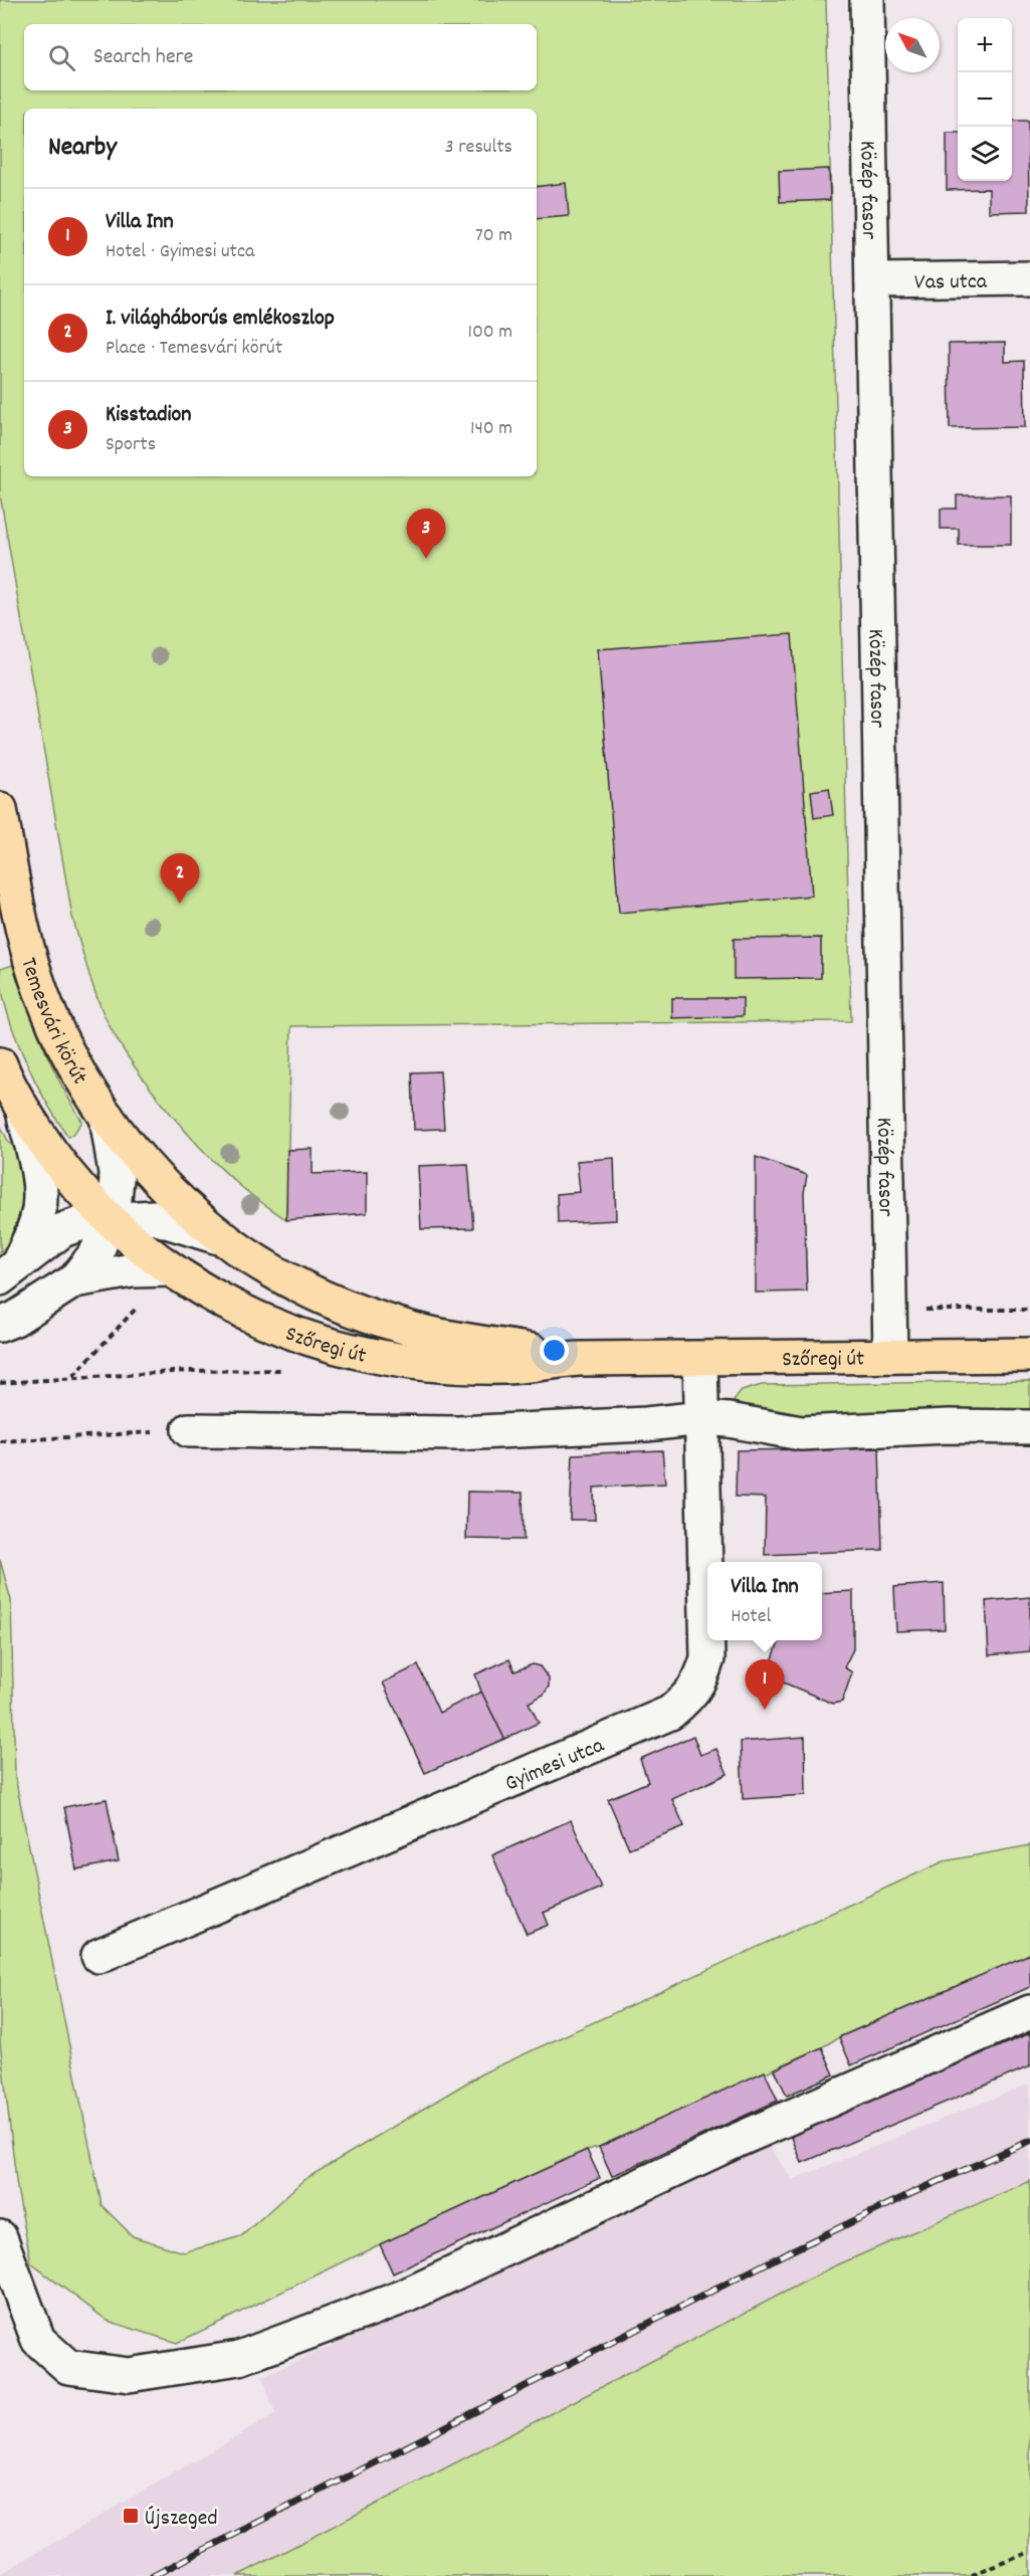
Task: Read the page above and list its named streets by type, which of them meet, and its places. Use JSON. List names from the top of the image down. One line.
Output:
{"streets":{"main road":["Temesvári körút","Szőregi út"],"street":["Közép fasor","Vas utca","Gyimesi utca"]},"crossings":[["Közép fasor","Vas utca"],["Közép fasor","Szőregi út"],["Temesvári körút","Szőregi út"],["Szőregi út","Gyimesi utca"]],"places":{"transit":["Újszeged"]},"north":"top left","page":{"map_buttons":["+","−"],"search":"Search here","heading":["Nearby","3 results"],"list":[{"mark":"1","name":"Villa Inn","note":"Hotel · Gyimesi utca","value":"70 m"},{"mark":"2","name":"I. világháborús emlékoszlop","note":"Place · Temesvári körút","value":"100 m"},{"mark":"3","name":"Kisstadion","note":"Sports","value":"140 m"}],"pins":["3","2","1"],"popup":["Villa Inn","Hotel"]}}
